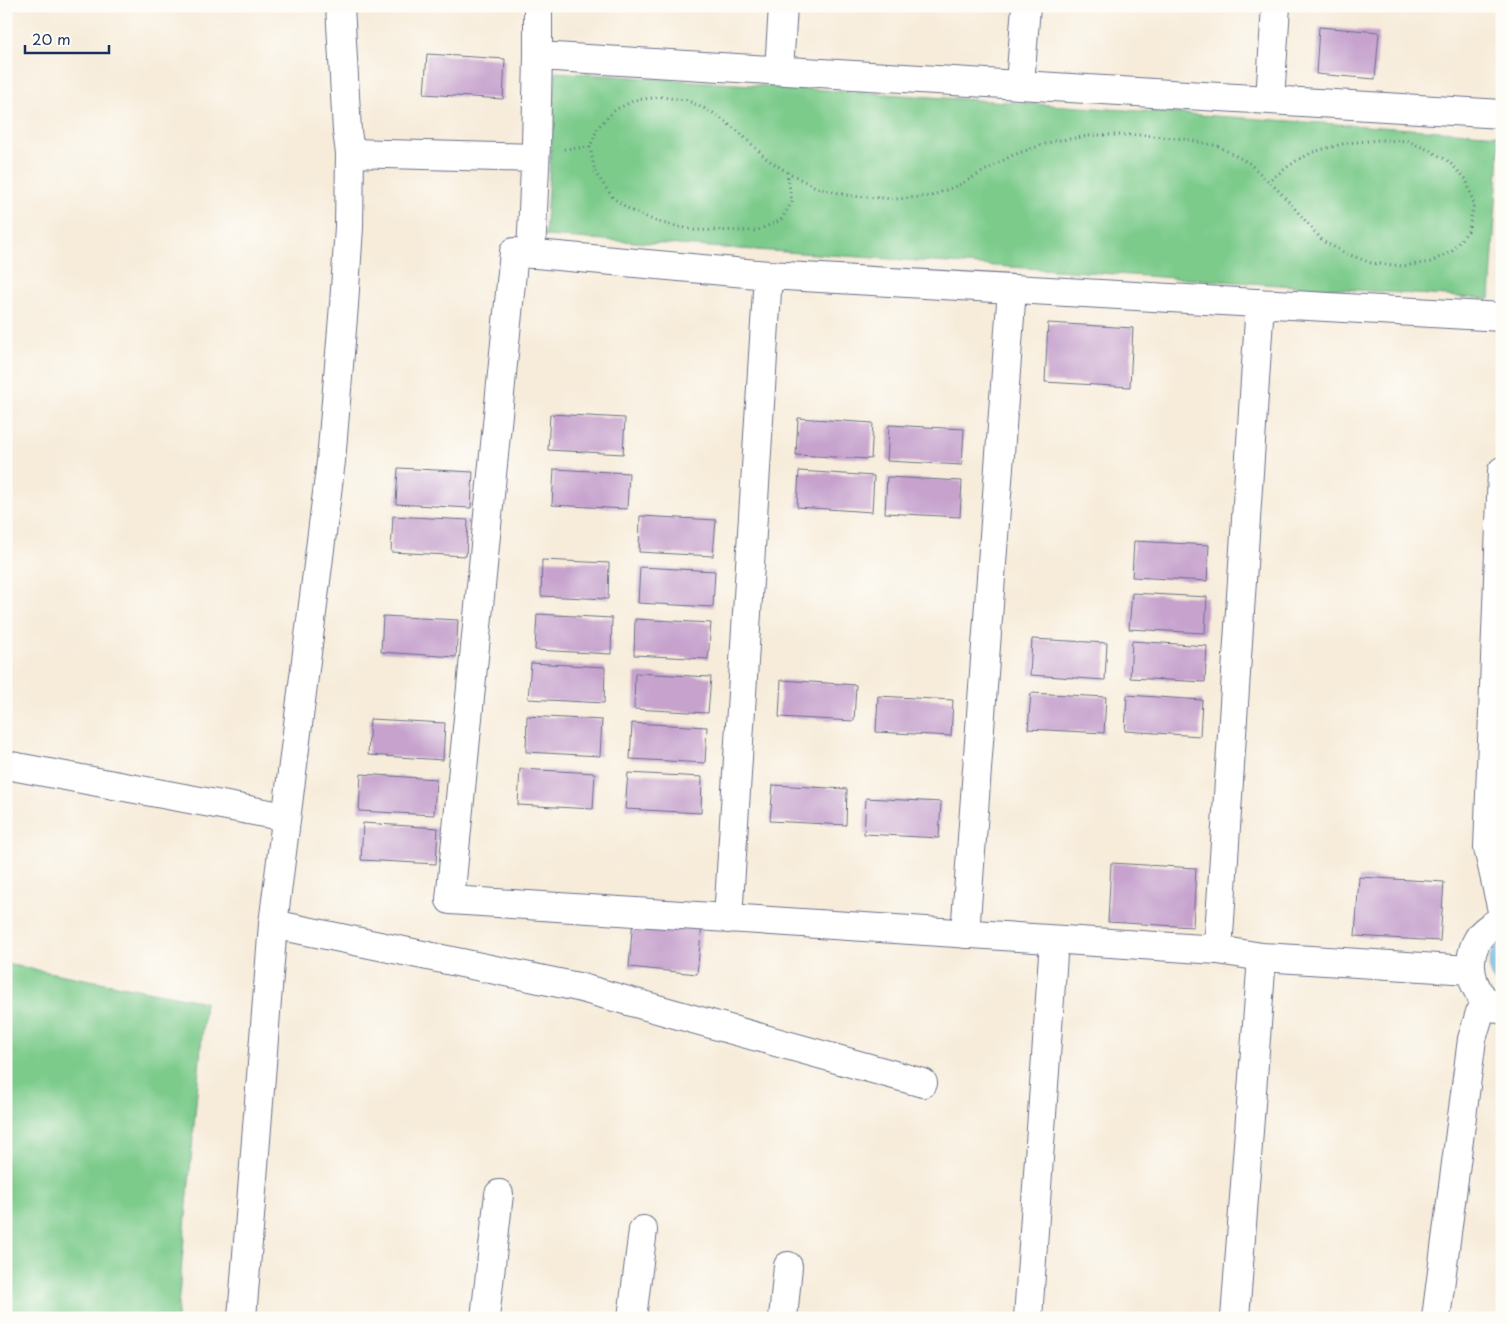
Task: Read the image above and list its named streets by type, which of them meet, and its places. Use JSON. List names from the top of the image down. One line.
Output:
{"scale_bar":"20 m"}
